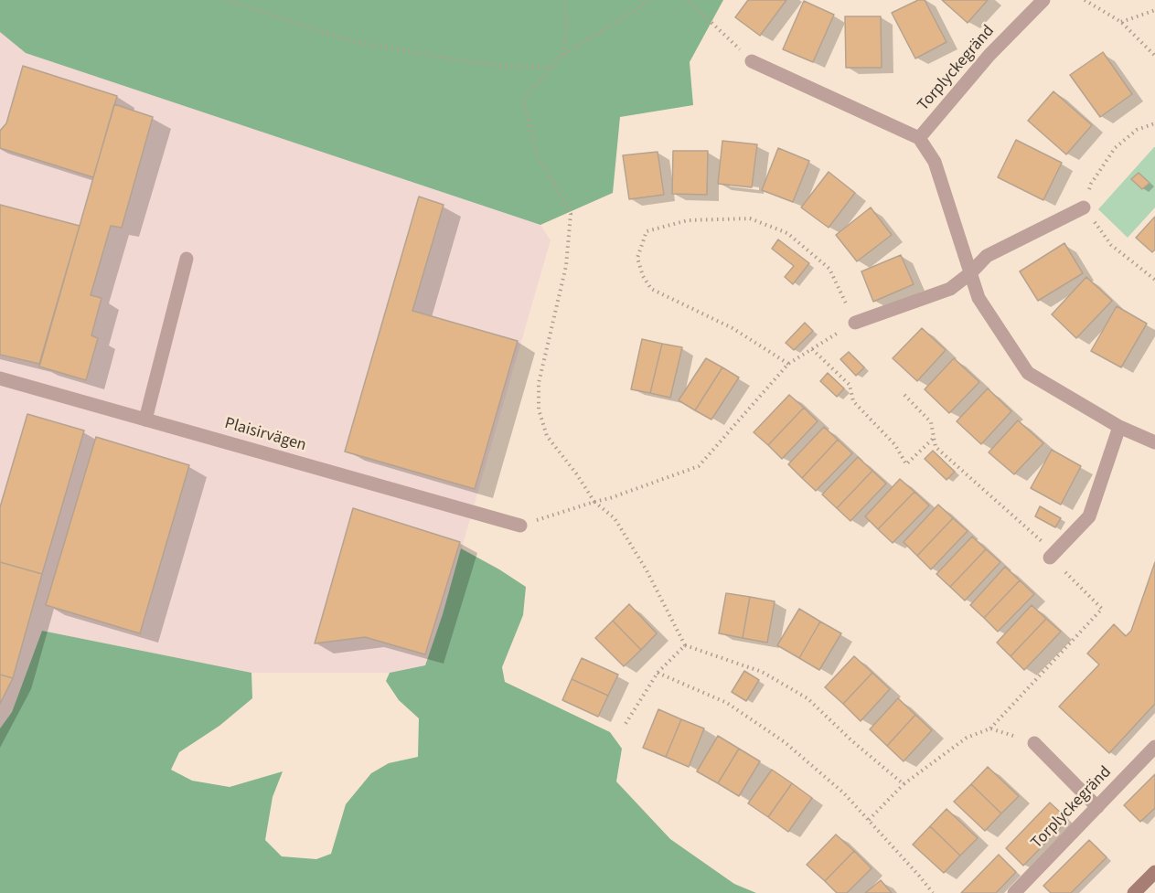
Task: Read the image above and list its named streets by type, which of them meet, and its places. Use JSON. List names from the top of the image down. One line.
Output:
{"streets":{"street":["Torplyckegränd","Plaisirvägen"]}}
